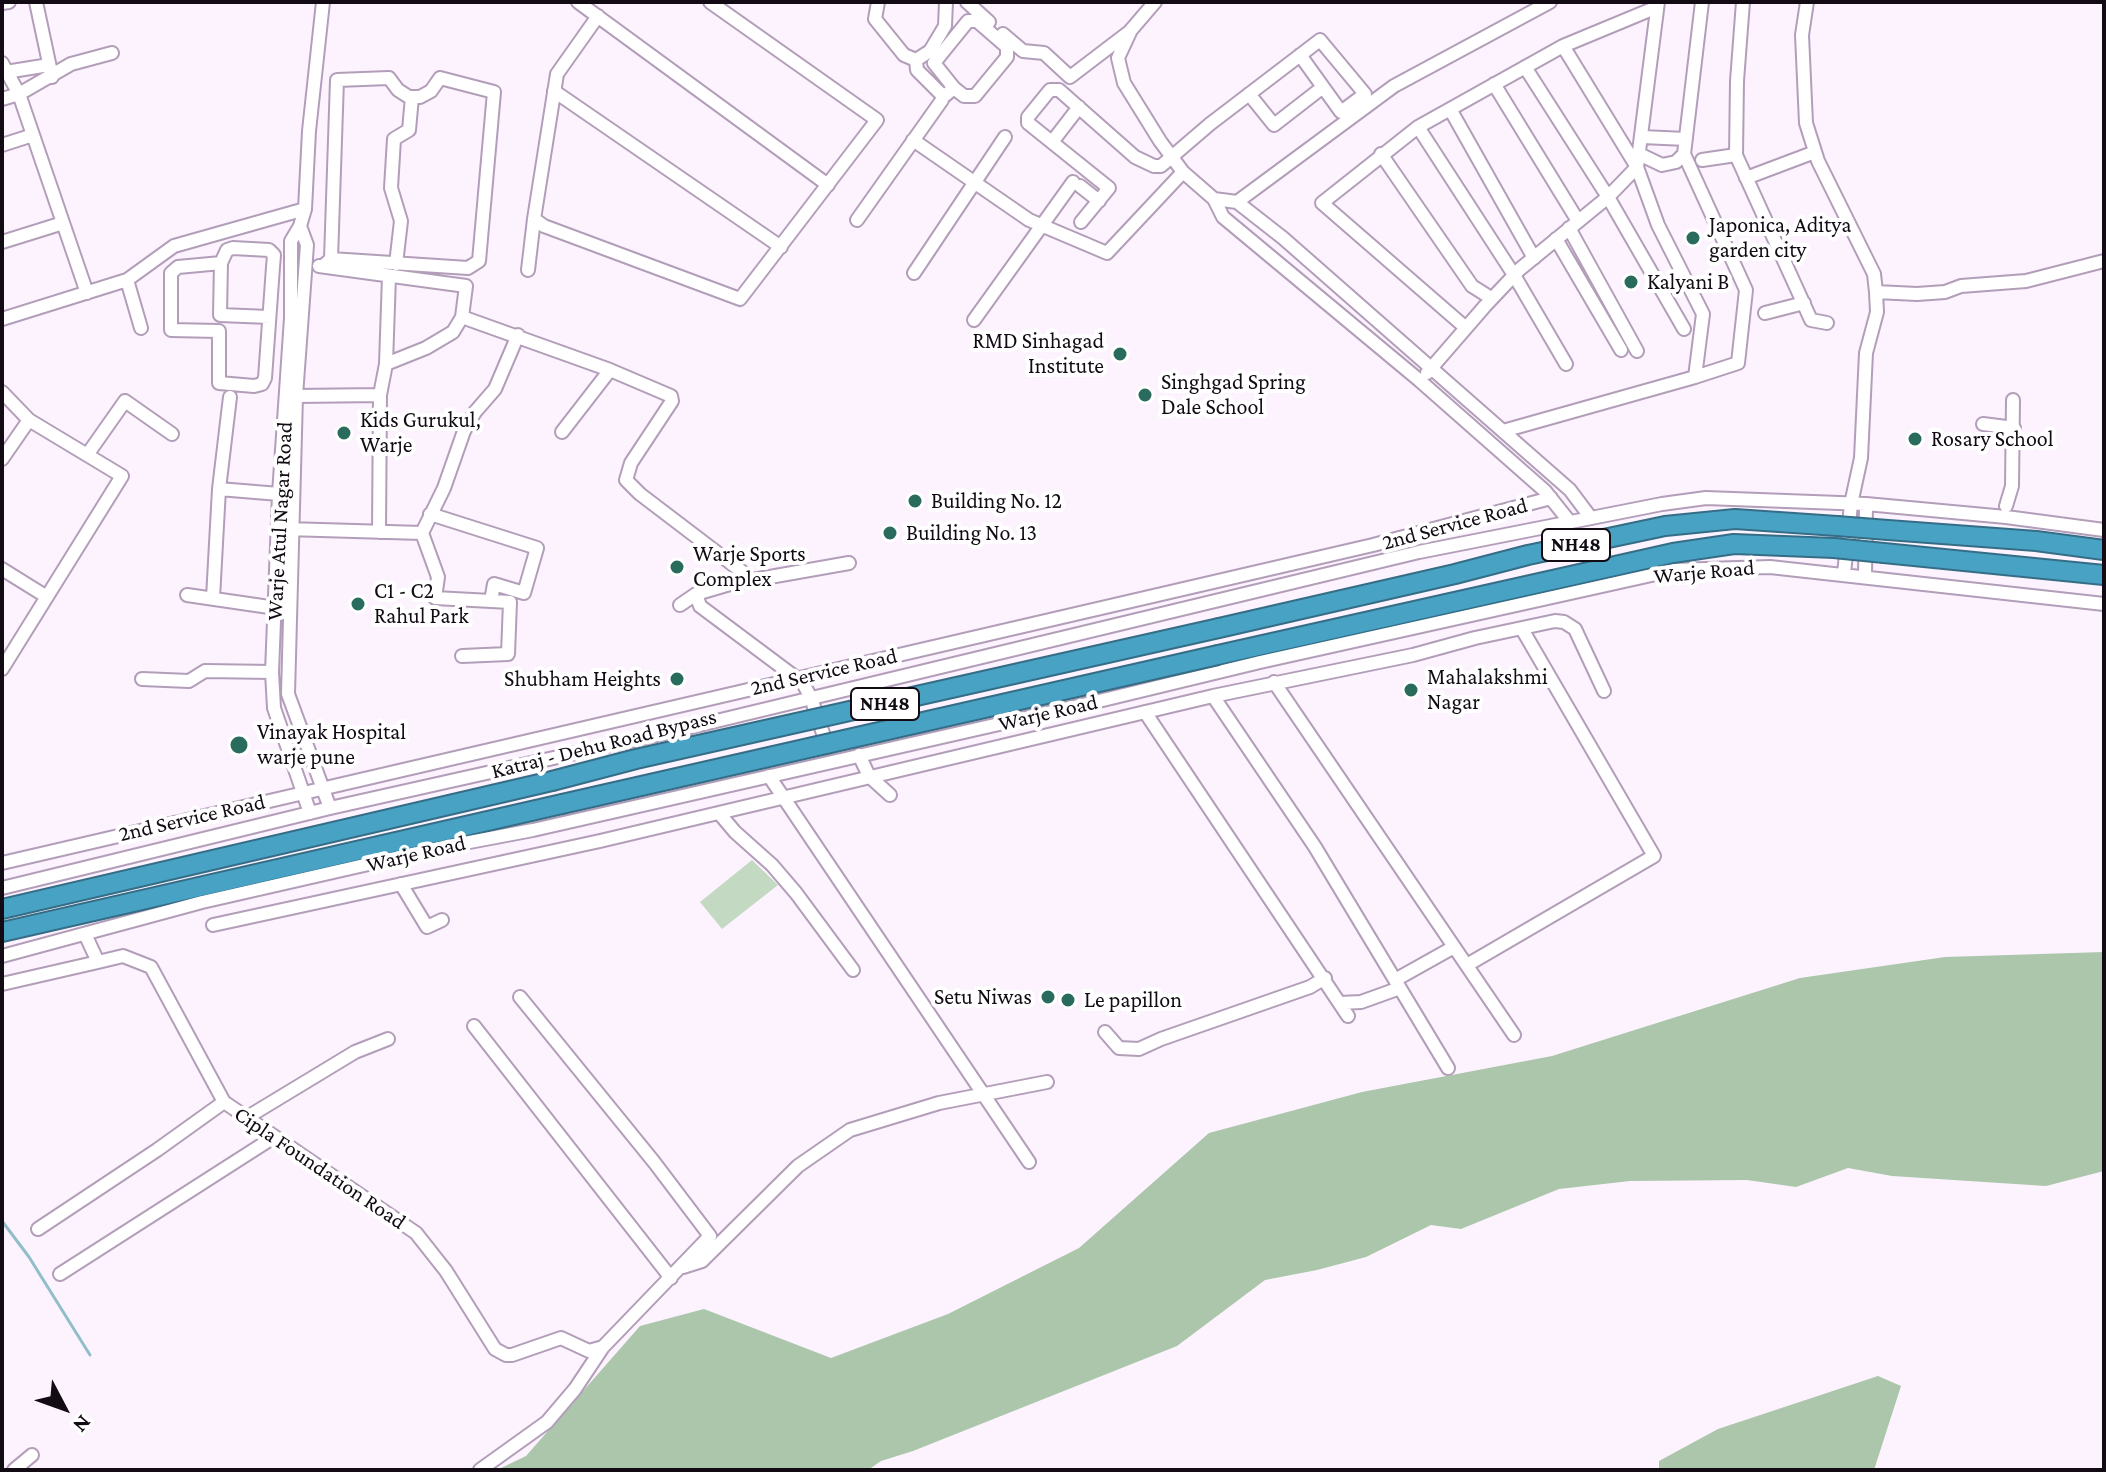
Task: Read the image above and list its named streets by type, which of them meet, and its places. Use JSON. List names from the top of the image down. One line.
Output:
{"streets":{"highway":["NH48","Katraj - Dehu Road Bypass"],"street":["Warje Atul Nagar Road","2nd Service Road","Warje Road","Cipla Foundation Road"]},"crossings":[["Warje Atul Nagar Road","2nd Service Road"]],"places":["Japonica, Aditya garden city","Kalyani B","RMD Sinhagad Institute","Singhgad Spring Dale School","Kids Gurukul, Warje","Rosary School","Building No. 12","Building No. 13","Warje Sports Complex","C1 - C2 Rahul Park","Shubham Heights","Mahalakshmi Nagar","Vinayak Hospital warje pune","Setu Niwas","Le papillon"],"north":"bottom right"}
